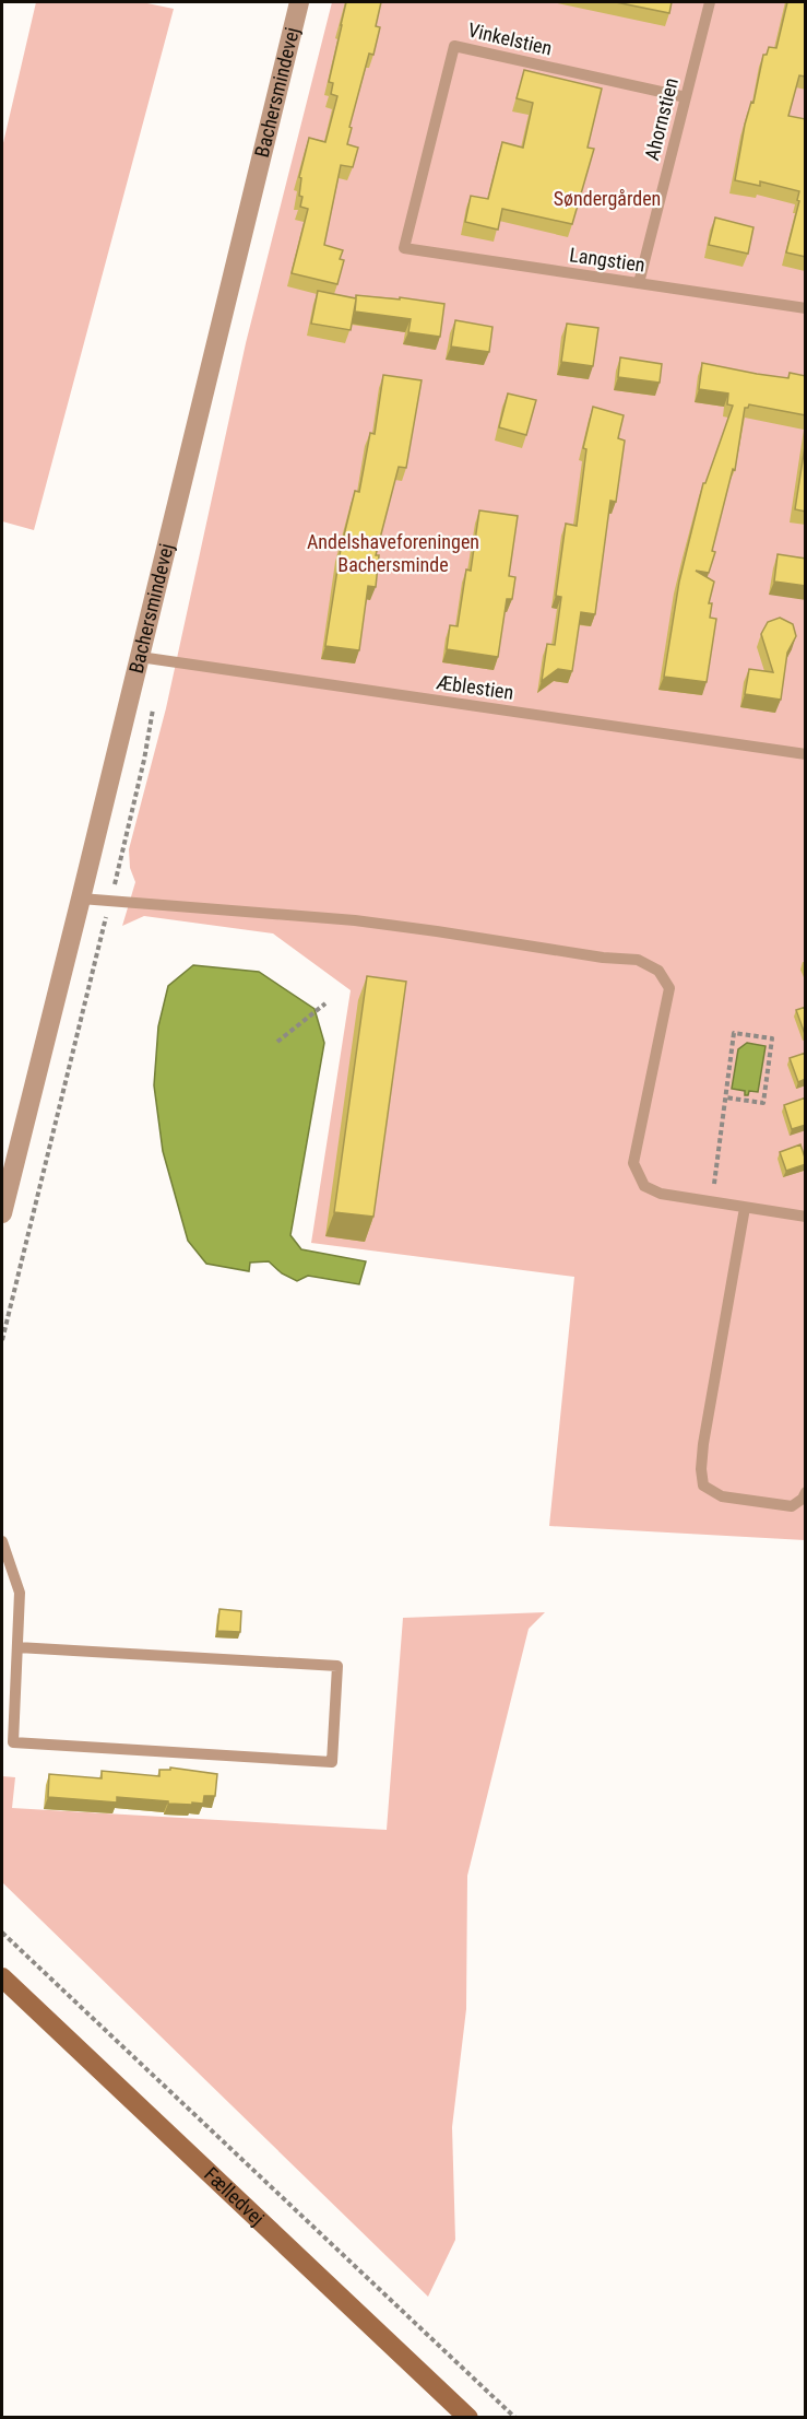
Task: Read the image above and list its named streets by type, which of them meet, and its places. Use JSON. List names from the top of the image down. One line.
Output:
{"streets":{"street":["Bachersmindevej","Fælledvej"],"lane":["Vinkelstien","Ahornstien","Langstien","Æblestien"]},"crossings":[["Vinkelstien","Ahornstien"],["Vinkelstien","Langstien"],["Bachersmindevej","Æblestien"],["Ahornstien","Langstien"]],"parks":["Søndergården","Andelshaveforeningen Bachersminde"]}
